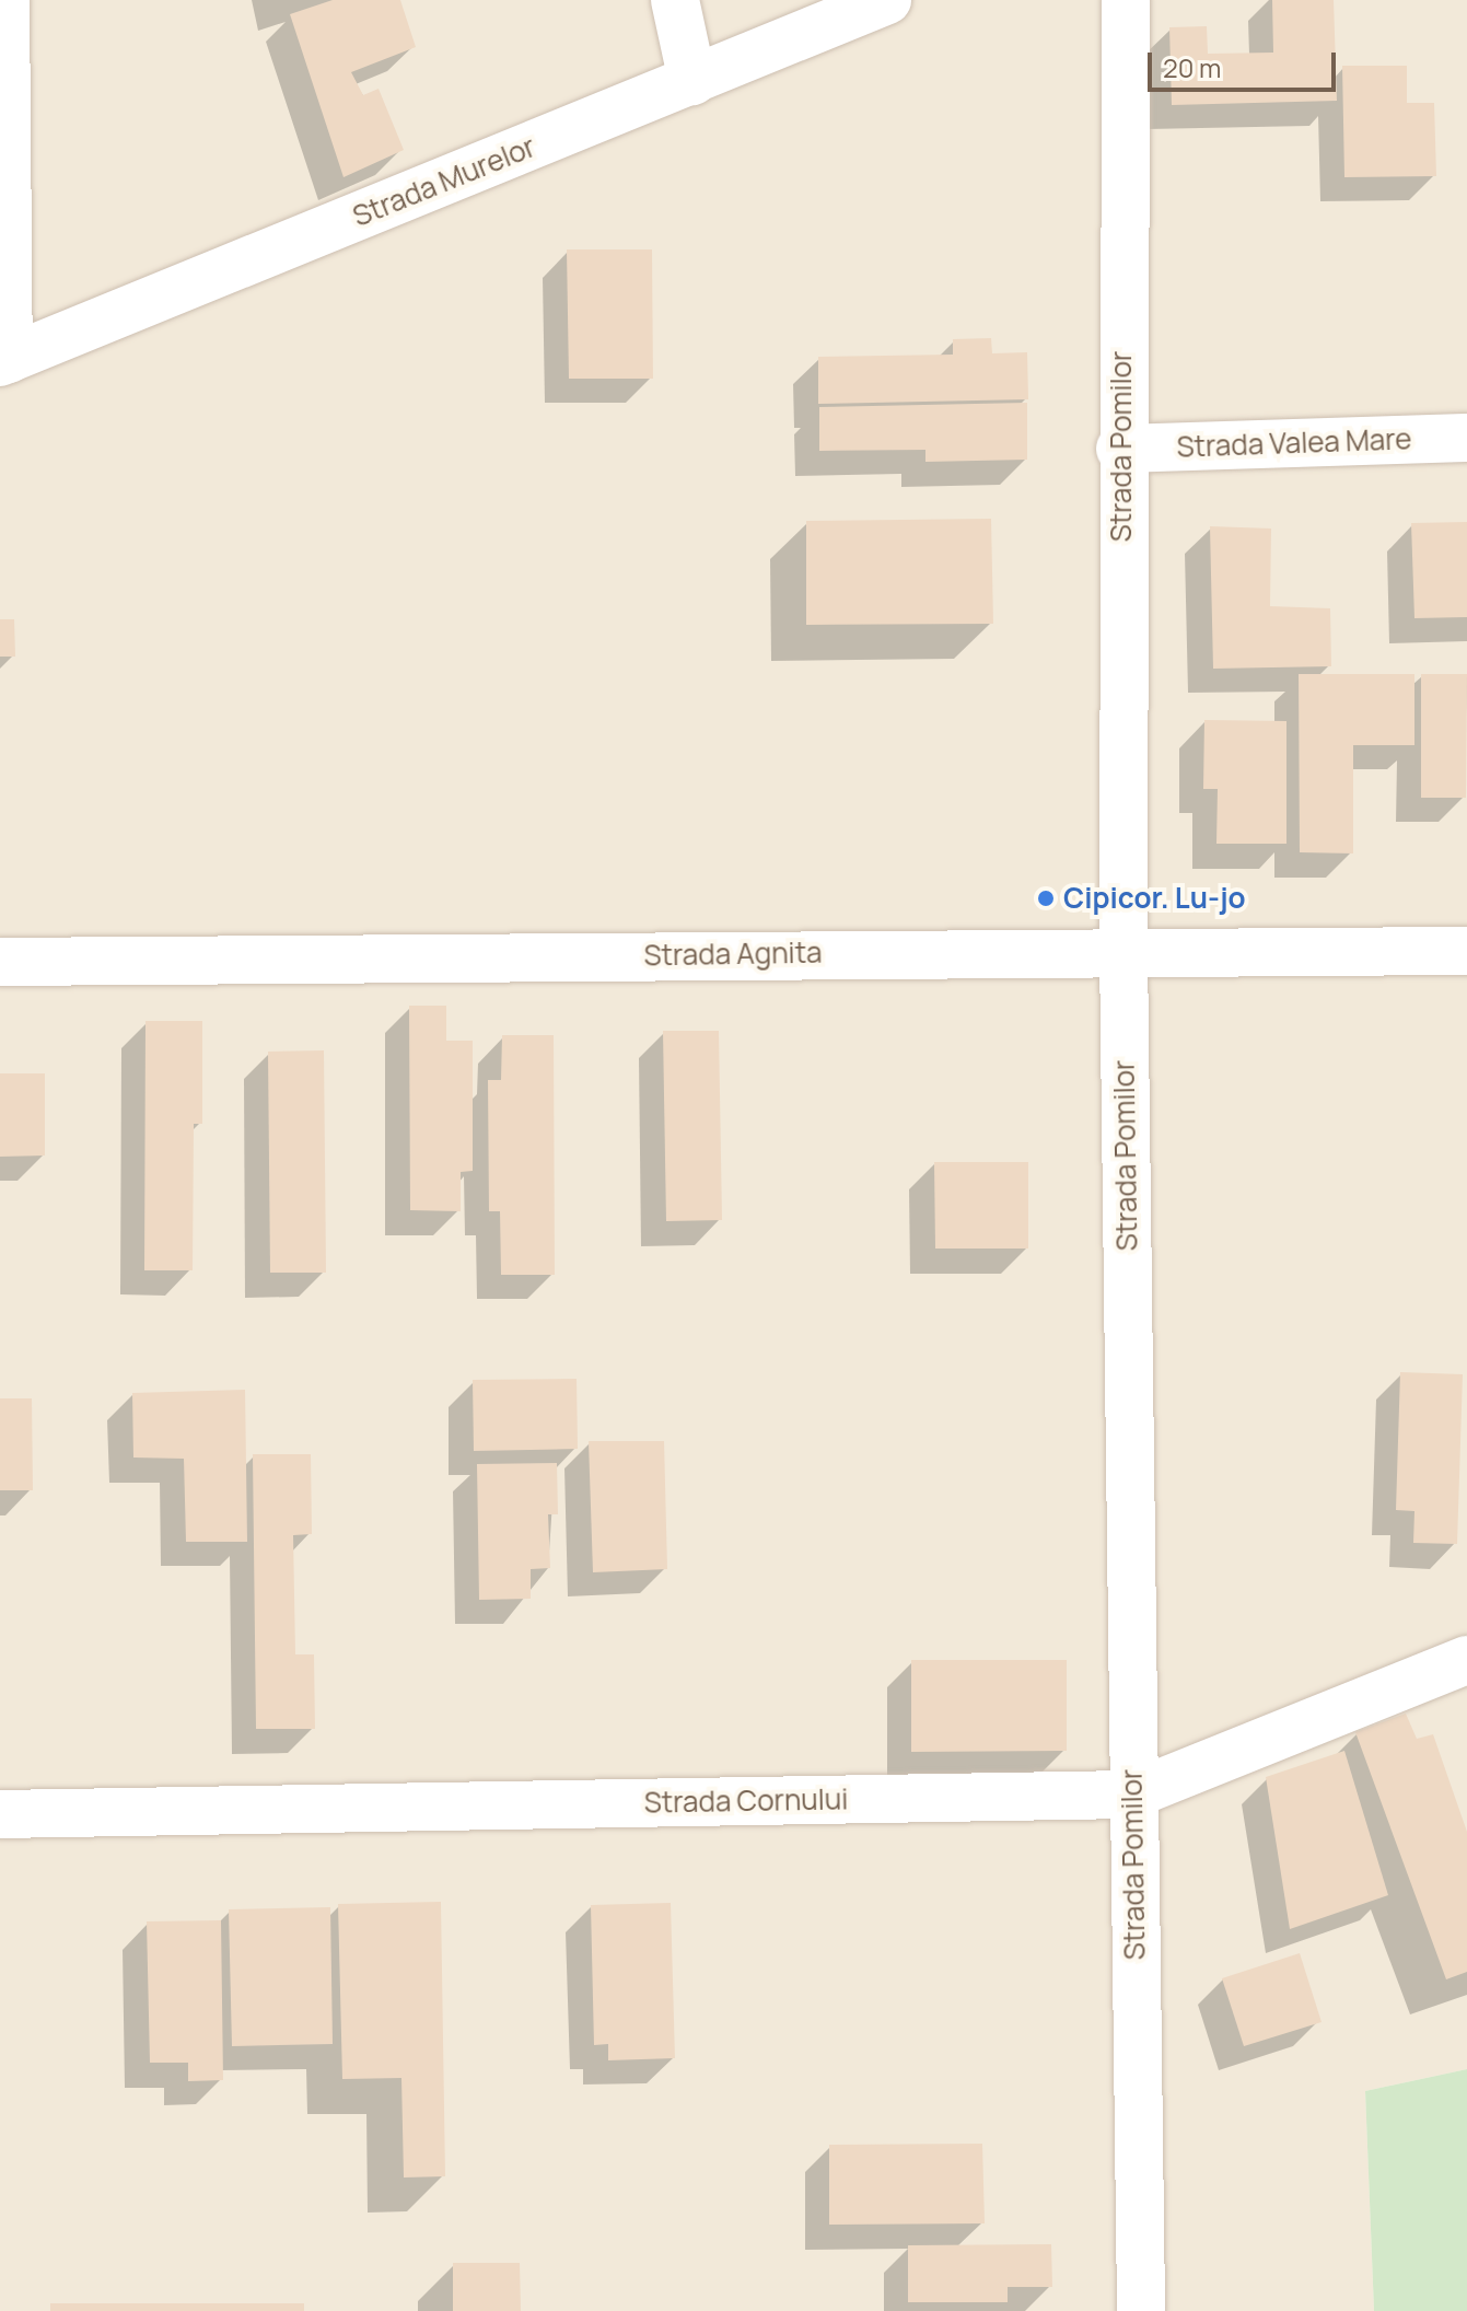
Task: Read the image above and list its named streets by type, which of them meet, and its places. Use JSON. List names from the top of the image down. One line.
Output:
{"streets":{"street":["Strada Murelor","Strada Valea Mare","Strada Pomilor","Strada Agnita","Strada Cornului"]},"crossings":[["Strada Valea Mare","Strada Pomilor"],["Strada Pomilor","Strada Agnita"],["Strada Pomilor","Strada Cornului"]],"places":["Cipicor. Lu-jo"],"scale_bar":"20 m"}
